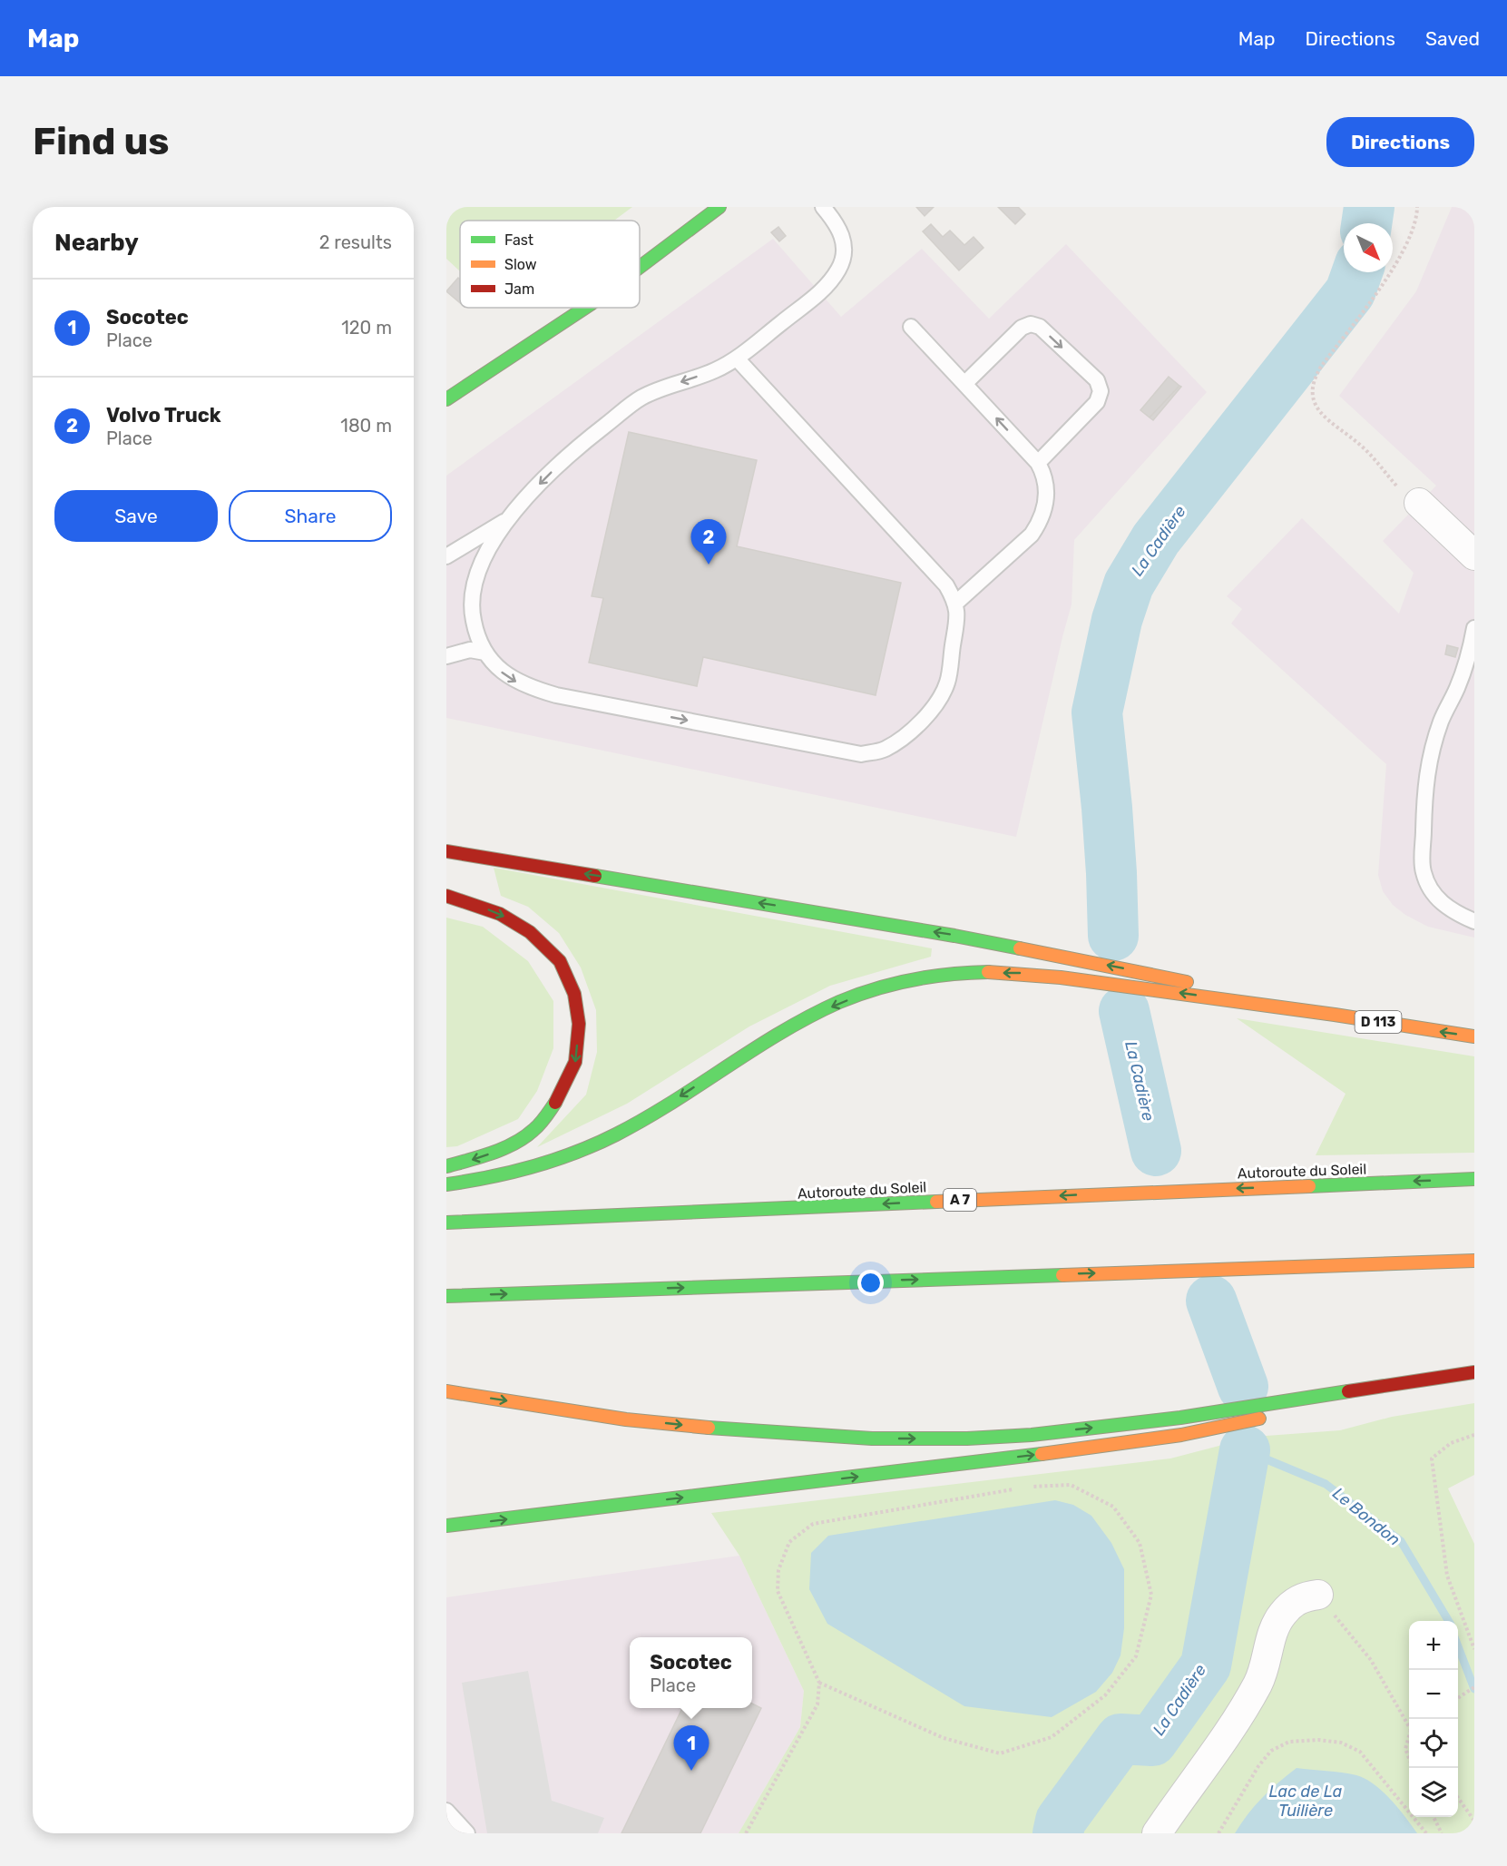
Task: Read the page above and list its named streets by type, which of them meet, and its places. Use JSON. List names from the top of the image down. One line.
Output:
{"streets":{"main road":["D 113","Autoroute du Soleil","A 7"]},"water":["La Cadière","Le Bondon","Lac de La Tuilière"],"legend":["Fast","Slow","Jam"],"north":"bottom right","page":{"header":"Map","nav":["Map","Directions","Saved"],"buttons":["Directions",["Save","Share"]],"title":"Find us","heading":["Nearby","2 results"],"list":[{"mark":"1","name":"Socotec","note":"Place","value":"120 m"},{"mark":"2","name":"Volvo Truck","note":"Place","value":"180 m"}],"pins":["2","1"],"map_buttons":["+","−"],"popup":["Socotec","Place"]}}
